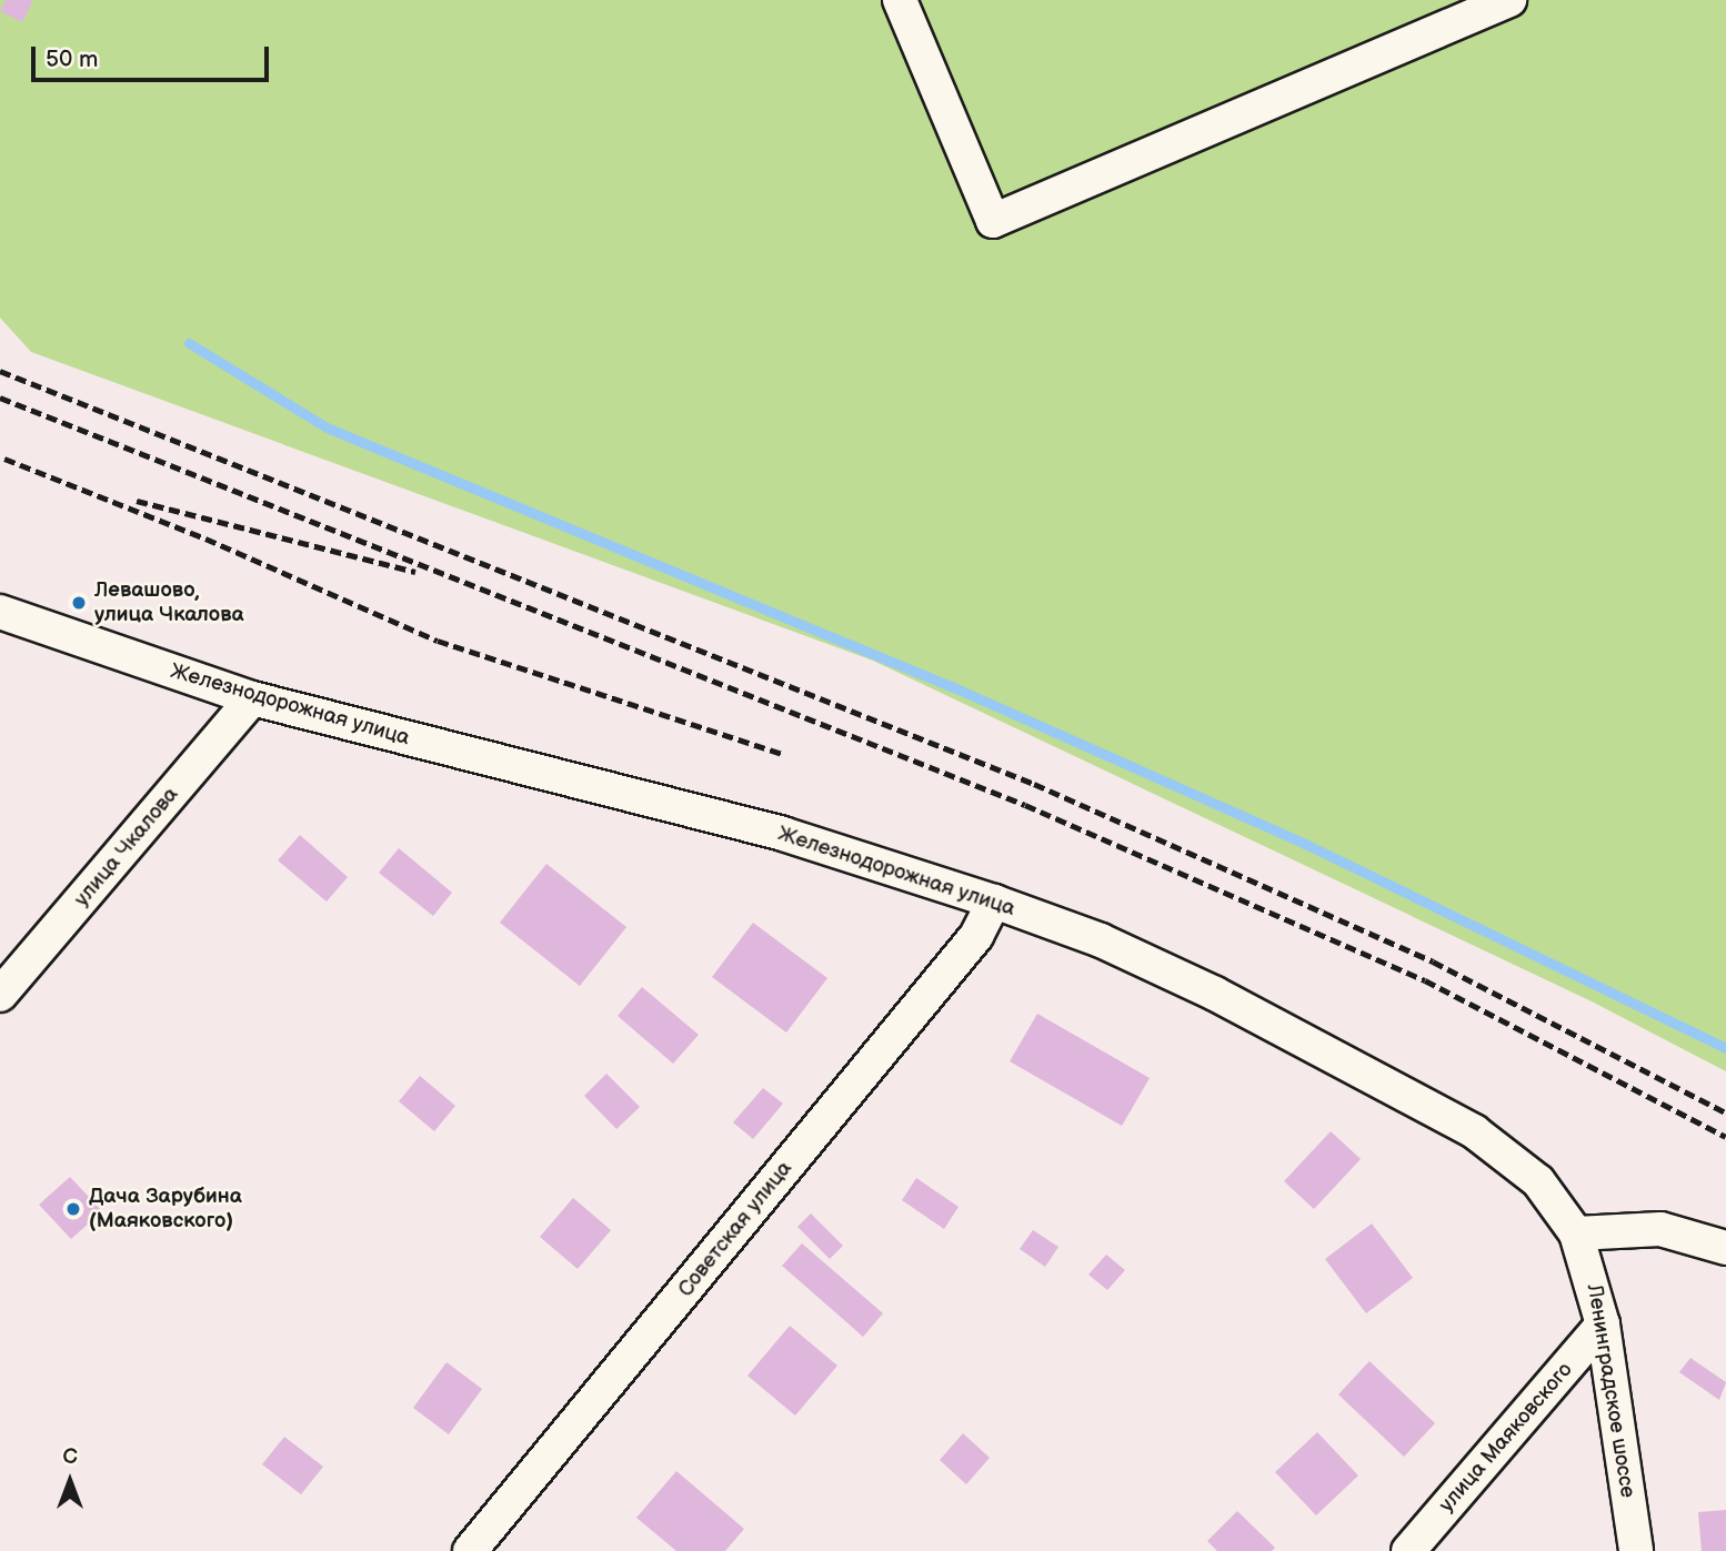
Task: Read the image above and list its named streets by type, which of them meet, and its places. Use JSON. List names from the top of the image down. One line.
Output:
{"streets":{"street":["Железнодорожная улица","улица Чкалова","Советская улица","Ленинградское шоссе","улица Маяковского"]},"crossings":[["Железнодорожная улица","улица Чкалова"],["Железнодорожная улица","Советская улица"],["Железнодорожная улица","Ленинградское шоссе"],["Ленинградское шоссе","улица Маяковского"]],"places":["Левашово, улица Чкалова","Дача Зарубина (Маяковского)"],"scale_bar":"50 m","north":"top"}
